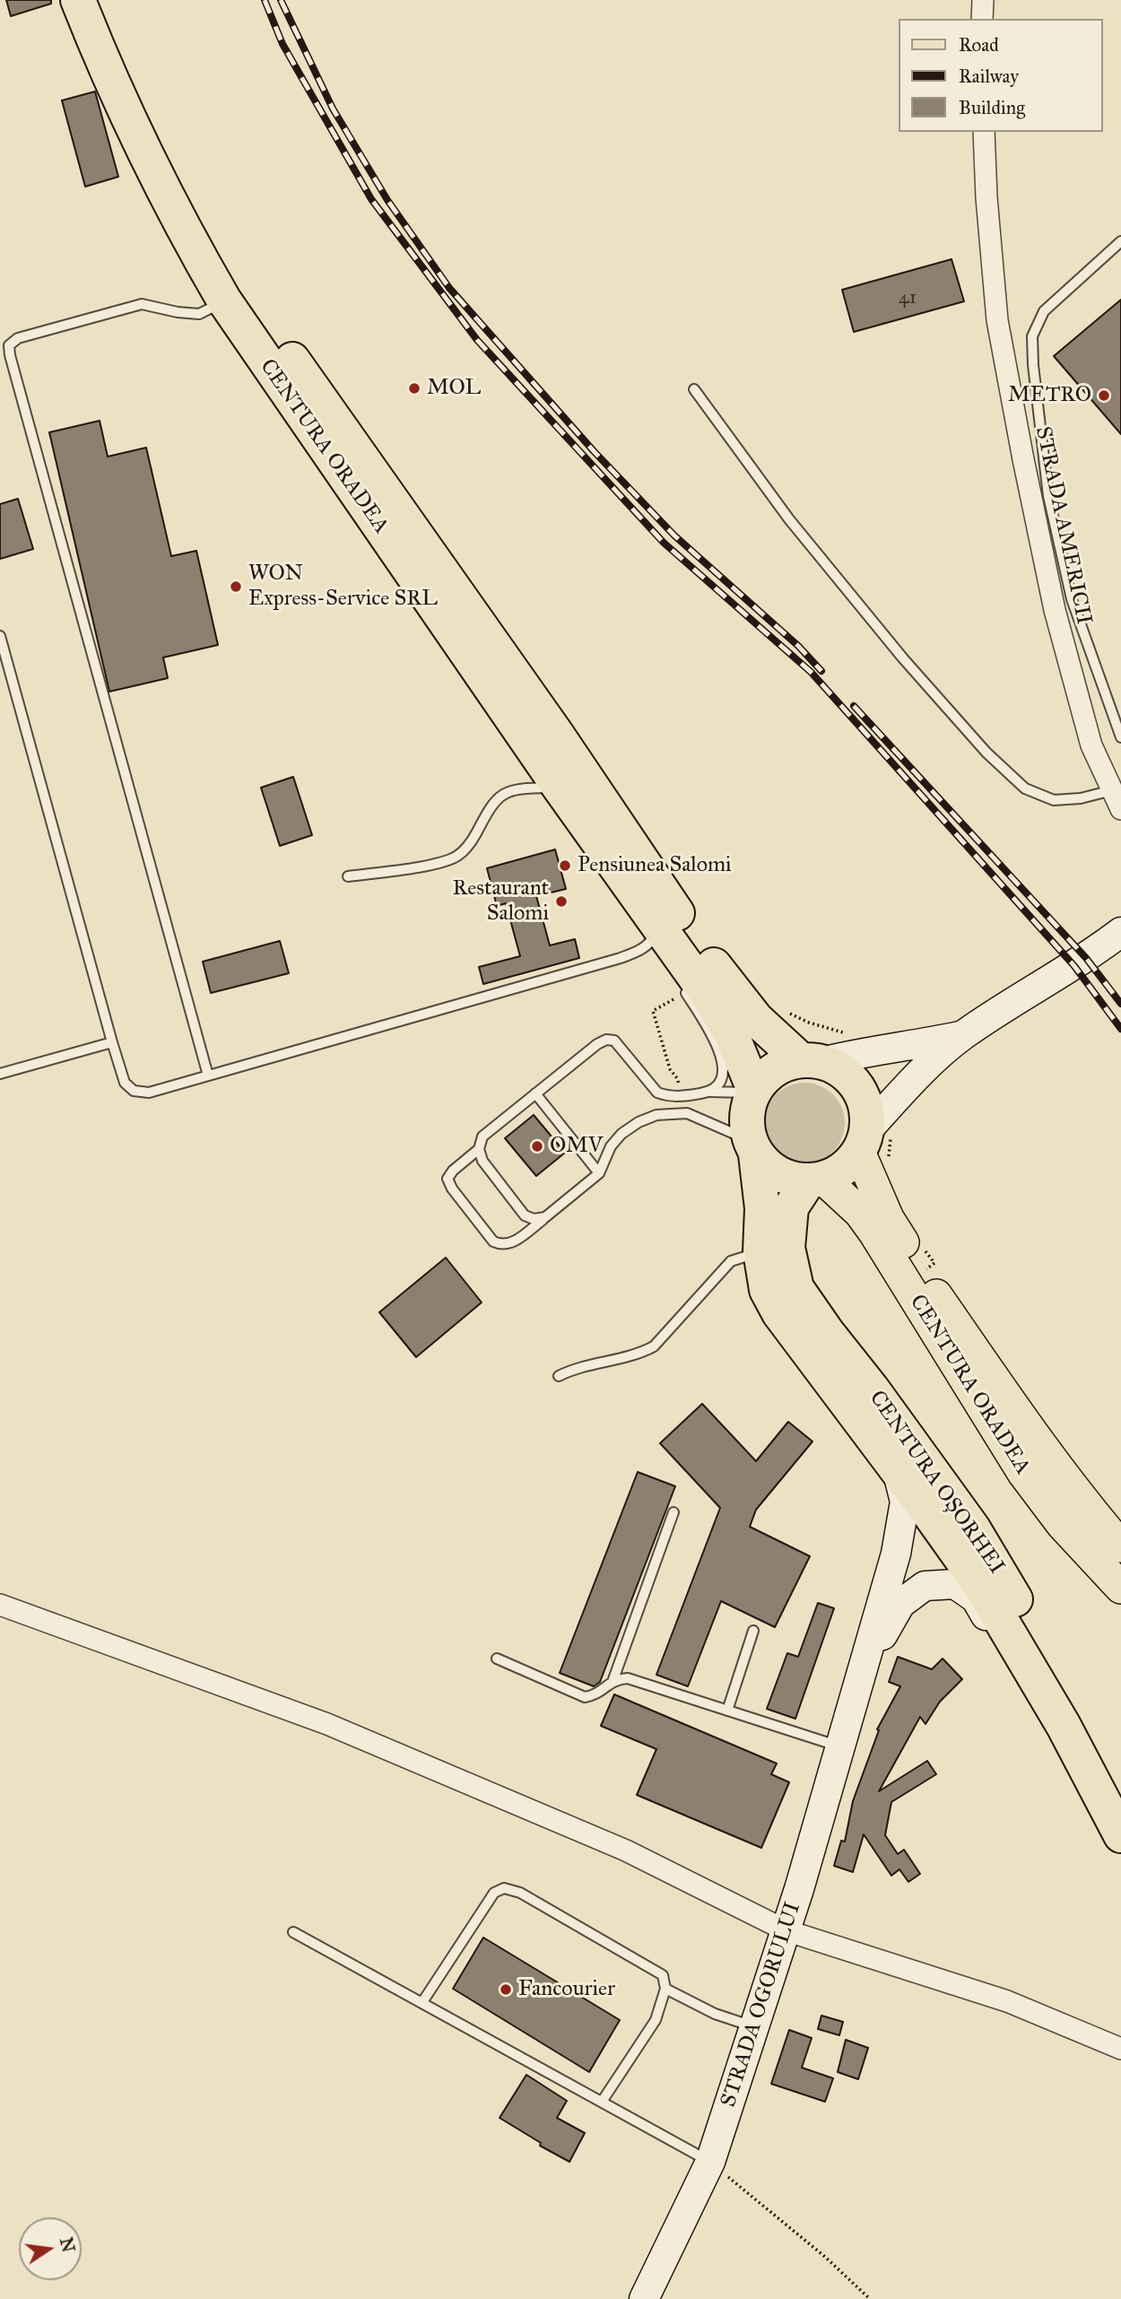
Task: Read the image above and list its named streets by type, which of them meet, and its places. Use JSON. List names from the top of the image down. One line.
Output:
{"streets":{"highway":["CENTURA ORADEA","CENTURA OȘORHEI"],"street":["STRADA AMERICII","STRADA OGORULUI"]},"crossings":[["CENTURA ORADEA","CENTURA OȘORHEI"],["CENTURA OȘORHEI","STRADA OGORULUI"]],"places":["MOL","METRO","WON Express-Service SRL","Pensiunea Salomi","Restaurant Salomi","OMV","Fancourier"],"house_numbers":["41"],"legend":["Road","Railway","Building"],"north":"right"}
